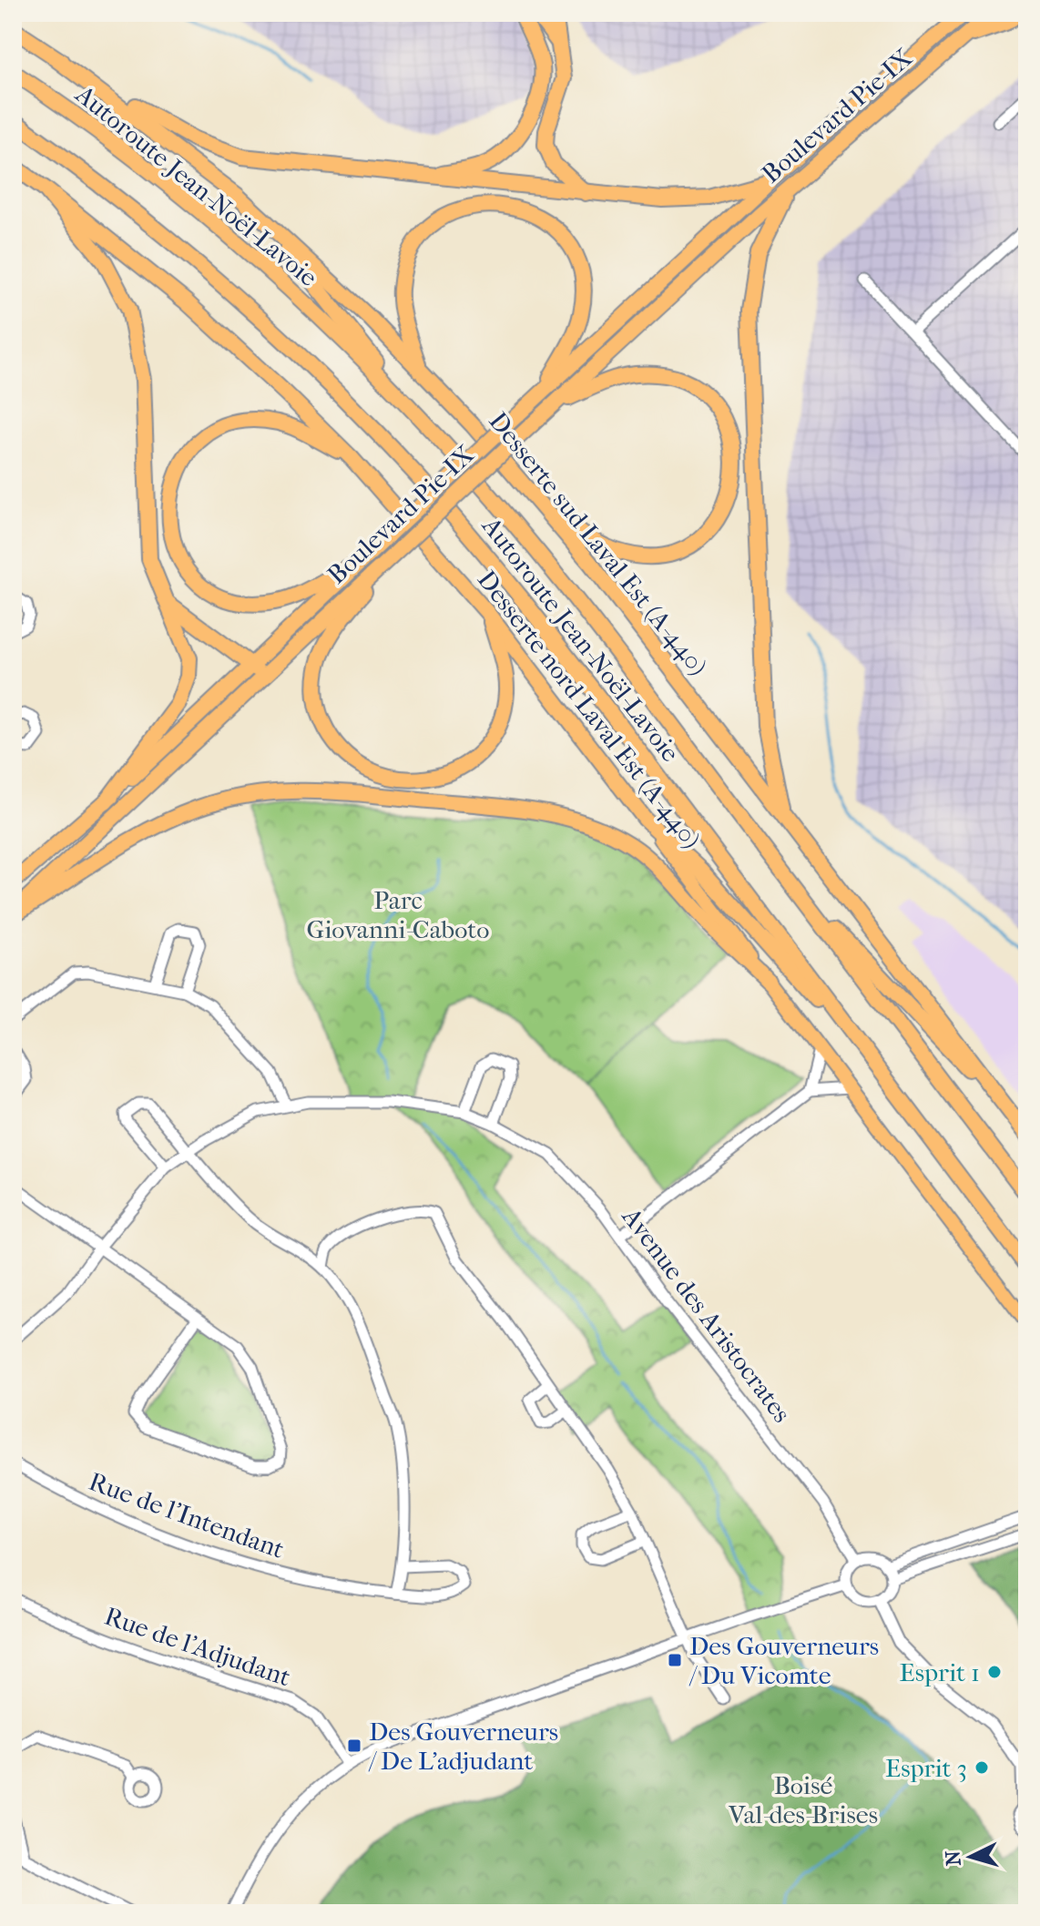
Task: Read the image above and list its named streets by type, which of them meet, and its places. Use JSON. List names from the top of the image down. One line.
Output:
{"streets":{"highway":["Boulevard Pie-IX","Autoroute Jean-Noël-Lavoie","Desserte sud Laval Est (A-440)","Desserte nord Laval Est (A-440)"],"street":["Avenue des Aristocrates","Rue de l'Intendant","Rue de l'Adjudant"]},"parks":["Parc Giovanni-Caboto","Boisé Val-des-Brises"],"places":{"transit":["Des Gouverneurs / Du Vicomte","Des Gouverneurs / De L'adjudant"],"other":["Esprit 1","Esprit 3"]},"north":"left"}
